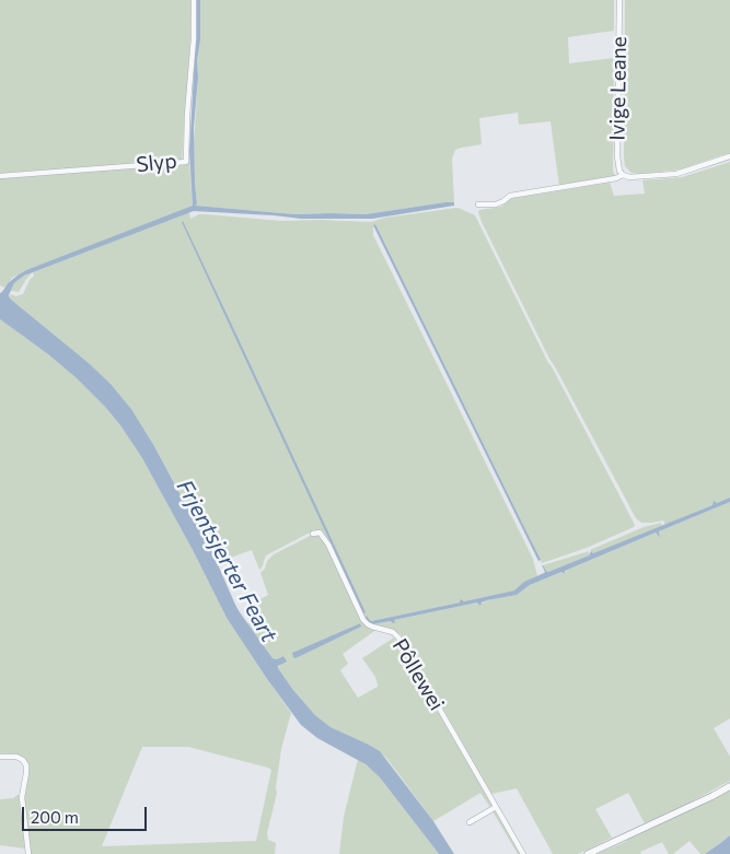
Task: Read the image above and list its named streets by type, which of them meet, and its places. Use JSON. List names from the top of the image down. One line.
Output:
{"streets":{"street":["Ivige Leane","Slyp","Pôllewei"]},"water":["Frjentsjerter Feart"],"scale_bar":"200 m"}
